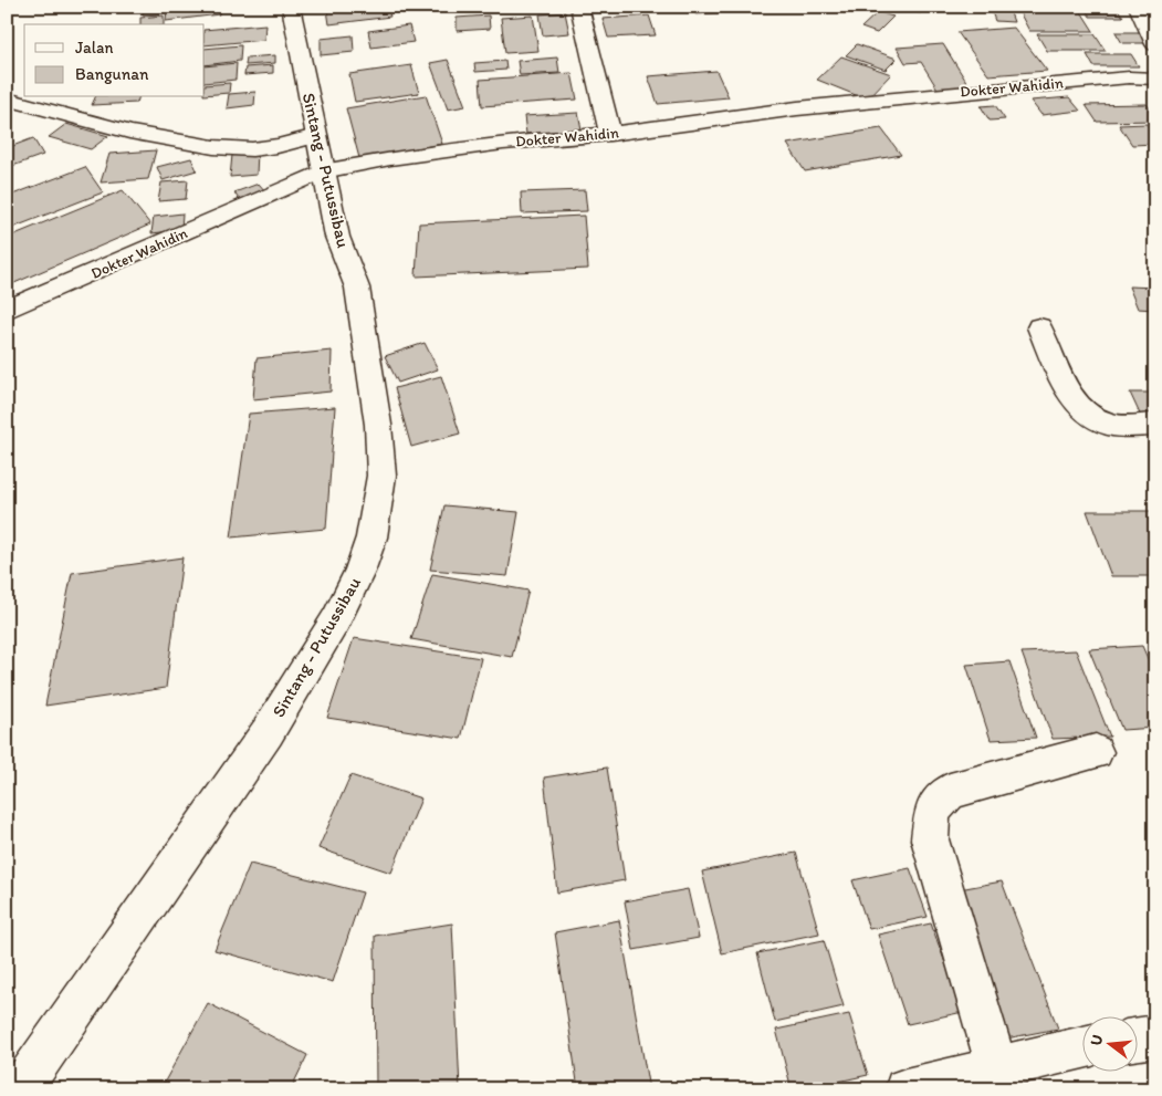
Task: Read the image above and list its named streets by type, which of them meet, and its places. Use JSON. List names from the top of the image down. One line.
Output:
{"streets":{"main road":["Dokter Wahidin","Sintang - Putussibau"]},"crossings":[["Dokter Wahidin","Sintang - Putussibau"]],"legend":["Jalan","Bangunan"],"north":"left"}
